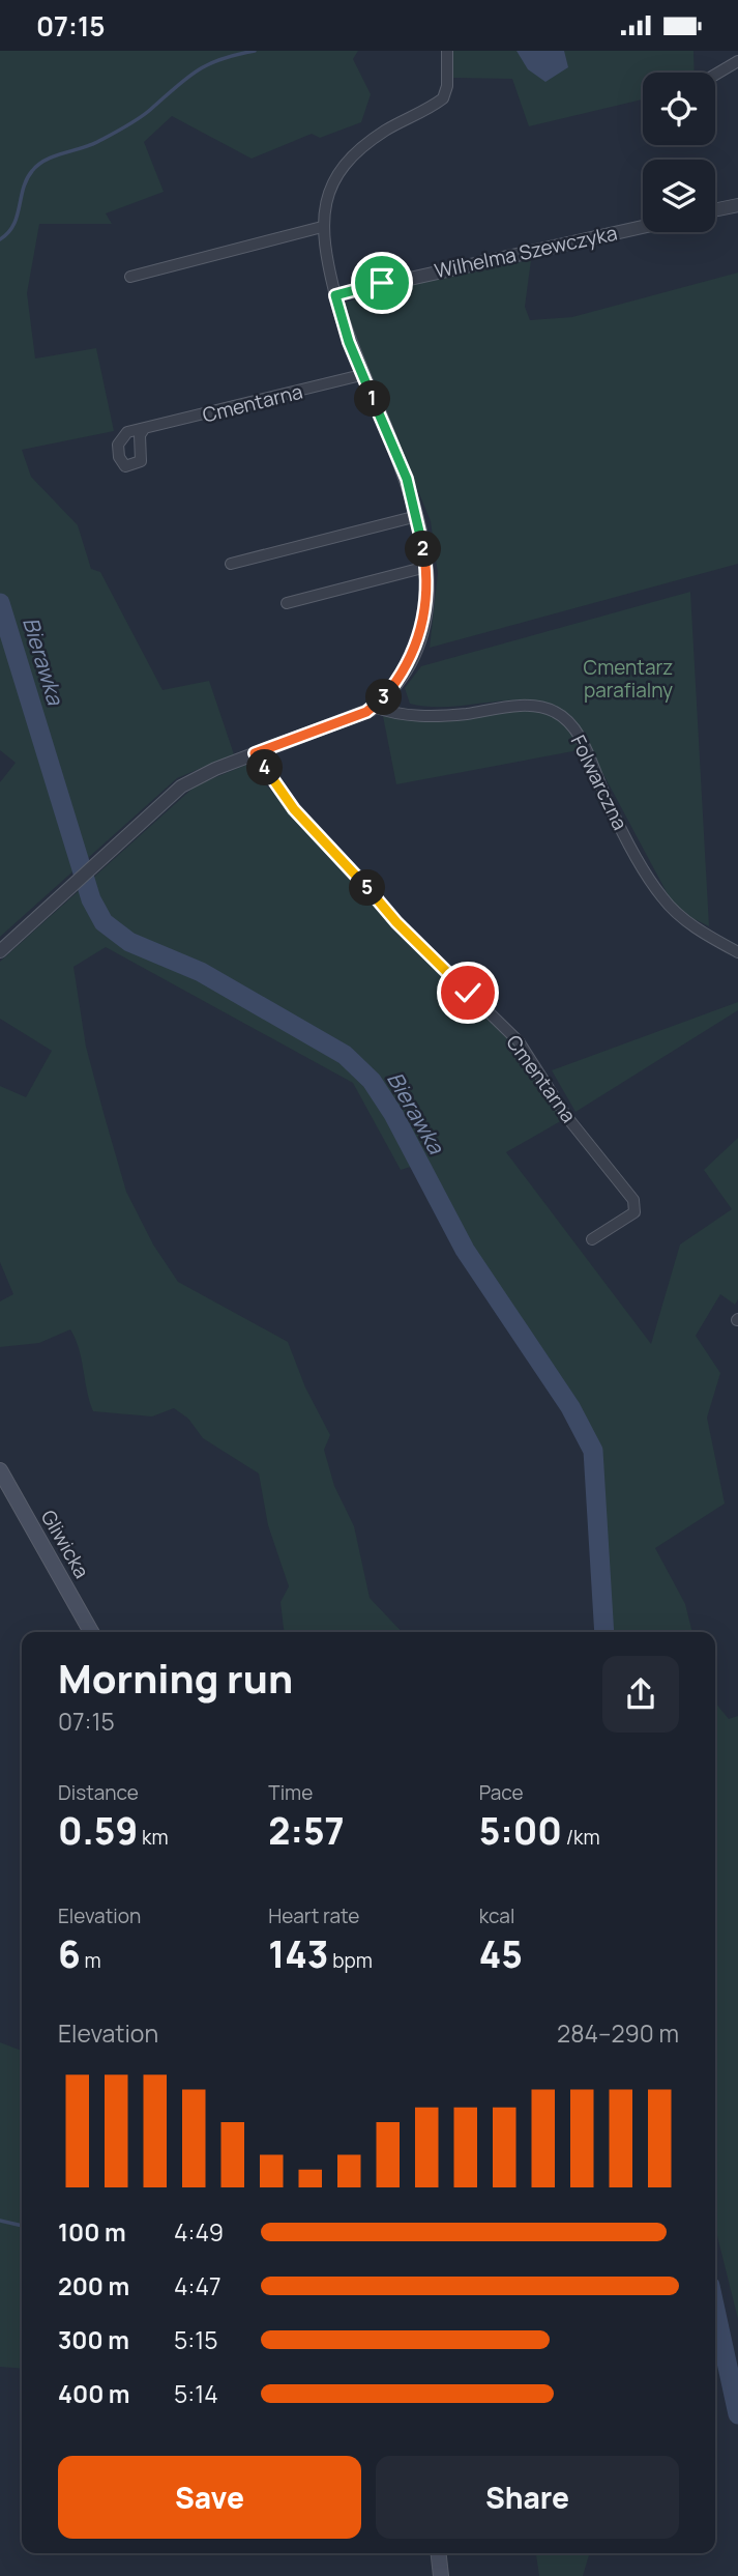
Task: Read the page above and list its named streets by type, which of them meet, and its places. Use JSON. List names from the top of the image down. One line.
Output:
{"streets":{"main road":["Gliwicka"],"street":["Wilhelma Szewczyka","Cmentarna","Folwarczna"]},"water":["Bierawka"],"parks":["Cmentarz parafialny"],"page":{"status":"07:15","pins":["1","2","3","4","5"],"heading":["Morning run","07:15"],"stats":[["Distance","0.59 km"],["Time","2:57"],["Pace","5:00 /km"],["Elevation","6 m"],["Heart rate","143 bpm"],["kcal","45"]],"chart":["Elevation","284–290 m"],"list":[{"name":"100 m","note":"4:49"},{"name":"200 m","note":"4:47"},{"name":"300 m","note":"5:15"},{"name":"400 m","note":"5:14"}],"buttons":["Save","Share"]}}
